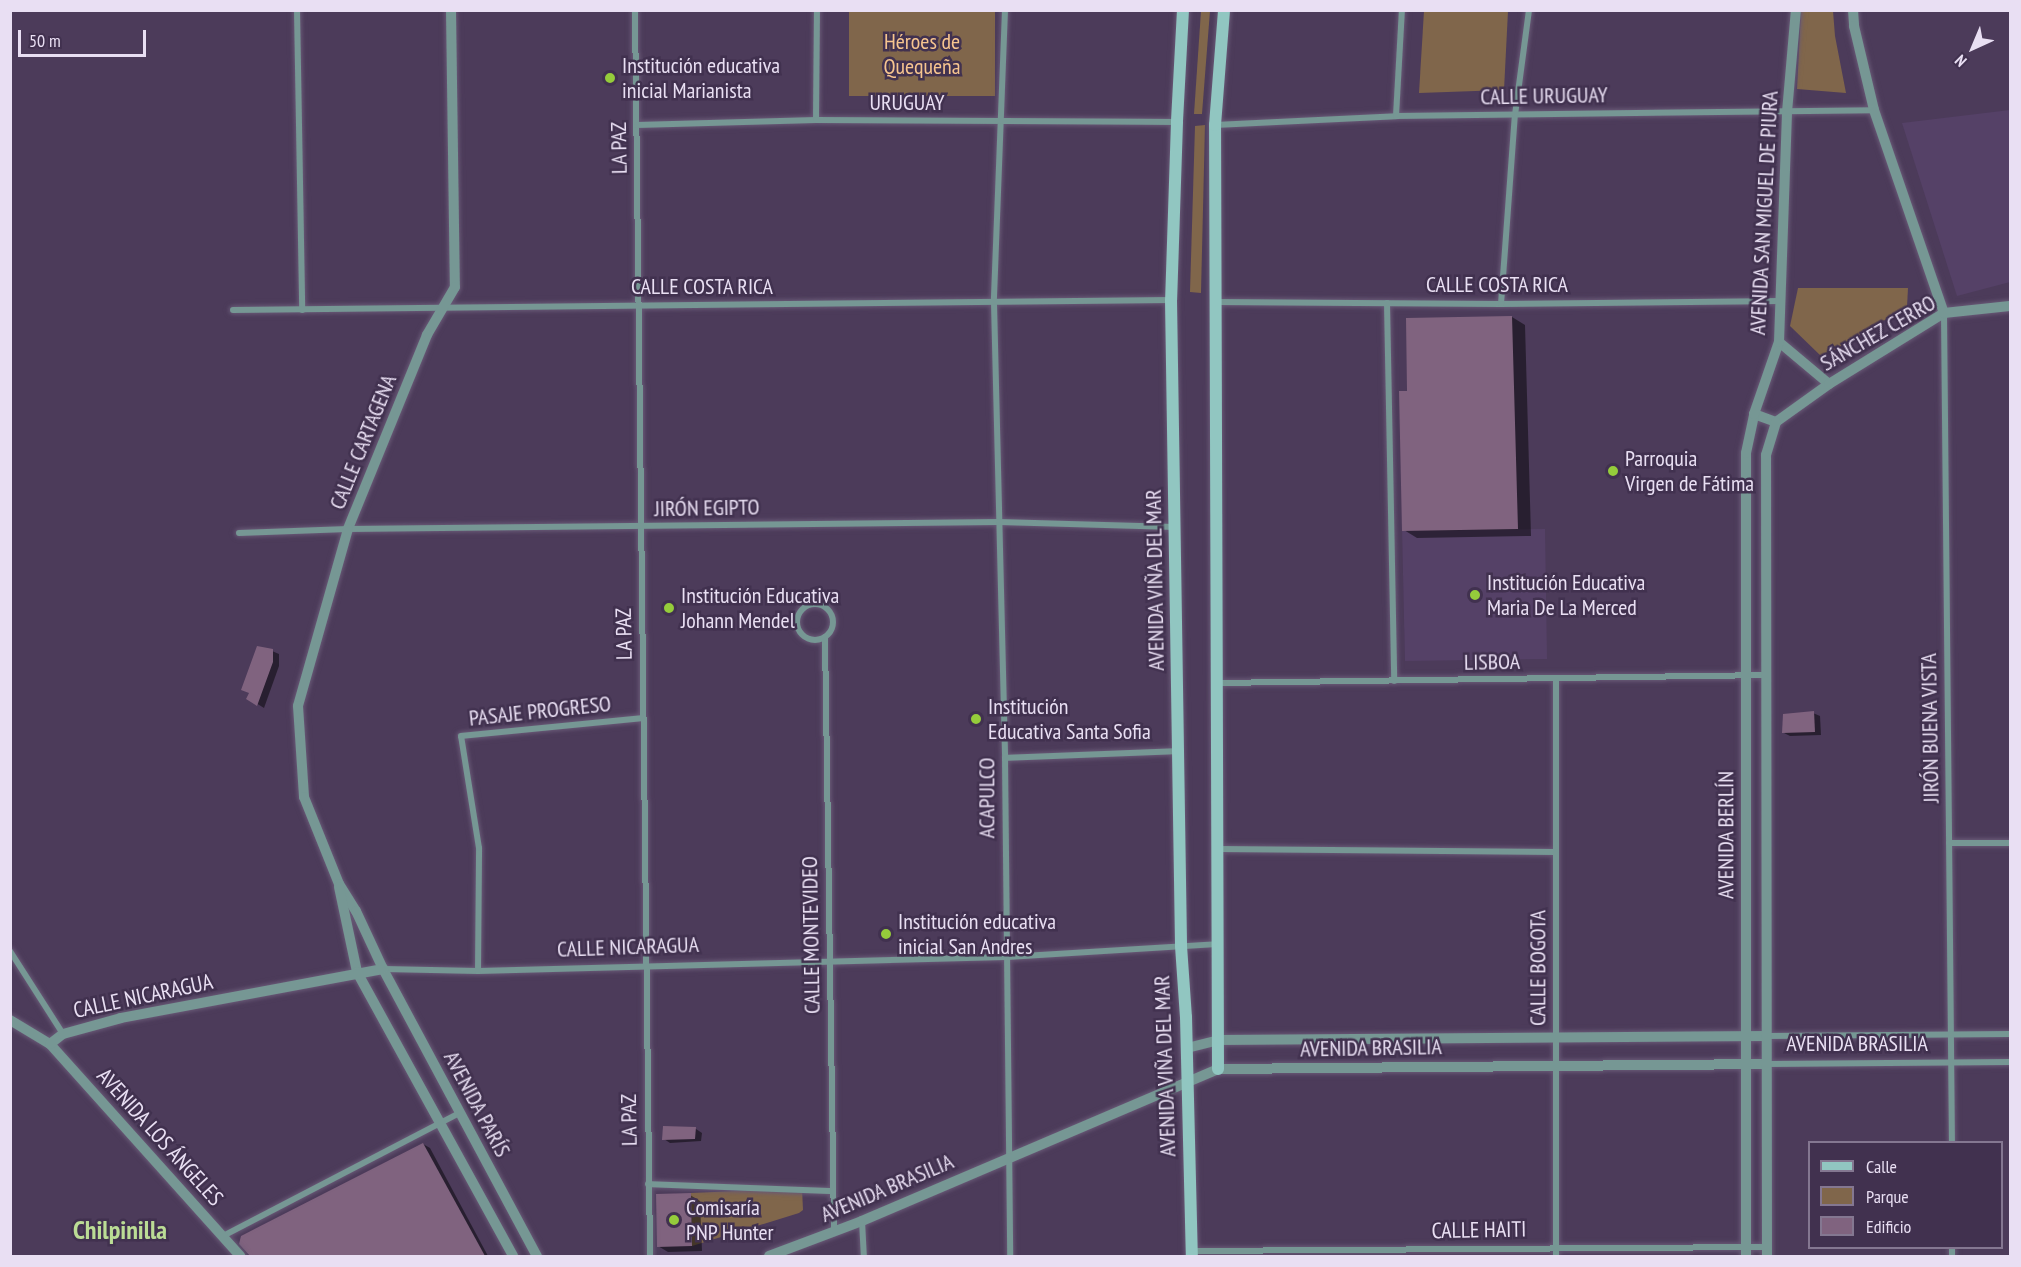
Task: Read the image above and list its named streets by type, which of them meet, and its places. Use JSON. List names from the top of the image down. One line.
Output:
{"streets":{"main road":["AVENIDA VIÑA DEL MAR"],"street":["CALLE URUGUAY","URUGUAY","LA PAZ","AVENIDA SAN MIGUEL DE PIURA","CALLE COSTA RICA","SÁNCHEZ CERRO","CALLE CARTAGENA","JIRÓN EGIPTO","LISBOA","PASAJE PROGRESO","JIRÓN BUENA VISTA","ACAPULCO","AVENIDA BERLÍN","CALLE MONTEVIDEO","CALLE NICARAGUA","CALLE BOGOTA","AVENIDA BRASILIA","AVENIDA PARÍS","AVENIDA LOS ÁNGELES","CALLE HAITI"]},"crossings":[["CALLE URUGUAY","AVENIDA SAN MIGUEL DE PIURA"],["URUGUAY","LA PAZ"],["URUGUAY","AVENIDA VIÑA DEL MAR"],["URUGUAY","ACAPULCO"],["LA PAZ","CALLE COSTA RICA"],["LA PAZ","JIRÓN EGIPTO"],["LA PAZ","PASAJE PROGRESO"],["LA PAZ","CALLE NICARAGUA"],["AVENIDA SAN MIGUEL DE PIURA","CALLE COSTA RICA"],["AVENIDA SAN MIGUEL DE PIURA","AVENIDA BERLÍN"],["CALLE COSTA RICA","CALLE CARTAGENA"],["CALLE COSTA RICA","AVENIDA VIÑA DEL MAR"],["CALLE COSTA RICA","ACAPULCO"],["SÁNCHEZ CERRO","JIRÓN BUENA VISTA"],["SÁNCHEZ CERRO","AVENIDA BERLÍN"],["CALLE CARTAGENA","JIRÓN EGIPTO"],["CALLE CARTAGENA","CALLE NICARAGUA"],["CALLE CARTAGENA","AVENIDA PARÍS"],["JIRÓN EGIPTO","AVENIDA VIÑA DEL MAR"],["JIRÓN EGIPTO","ACAPULCO"],["AVENIDA VIÑA DEL MAR","CALLE NICARAGUA"],["AVENIDA VIÑA DEL MAR","AVENIDA BRASILIA"],["AVENIDA VIÑA DEL MAR","CALLE HAITI"],["LISBOA","AVENIDA BERLÍN"],["LISBOA","CALLE BOGOTA"],["PASAJE PROGRESO","CALLE NICARAGUA"],["JIRÓN BUENA VISTA","AVENIDA BRASILIA"],["ACAPULCO","CALLE NICARAGUA"],["ACAPULCO","AVENIDA BRASILIA"],["AVENIDA BERLÍN","AVENIDA BRASILIA"],["AVENIDA BERLÍN","CALLE HAITI"],["CALLE MONTEVIDEO","CALLE NICARAGUA"],["CALLE MONTEVIDEO","AVENIDA BRASILIA"],["CALLE NICARAGUA","AVENIDA PARÍS"],["CALLE NICARAGUA","AVENIDA LOS ÁNGELES"],["CALLE BOGOTA","AVENIDA BRASILIA"],["CALLE BOGOTA","CALLE HAITI"]],"districts":["Chilpinilla"],"parks":["Héroes de Quequeña"],"places":["Institución educativa inicial Marianista","Parroquia Virgen de Fátima","Institución Educativa Maria De La Merced","Institución Educativa Johann Mendel","Institución Educativa Santa Sofia","Institución educativa inicial San Andres","Comisaría PNP Hunter"],"legend":["Calle","Parque","Edificio"],"scale_bar":"50 m","north":"bottom left"}
